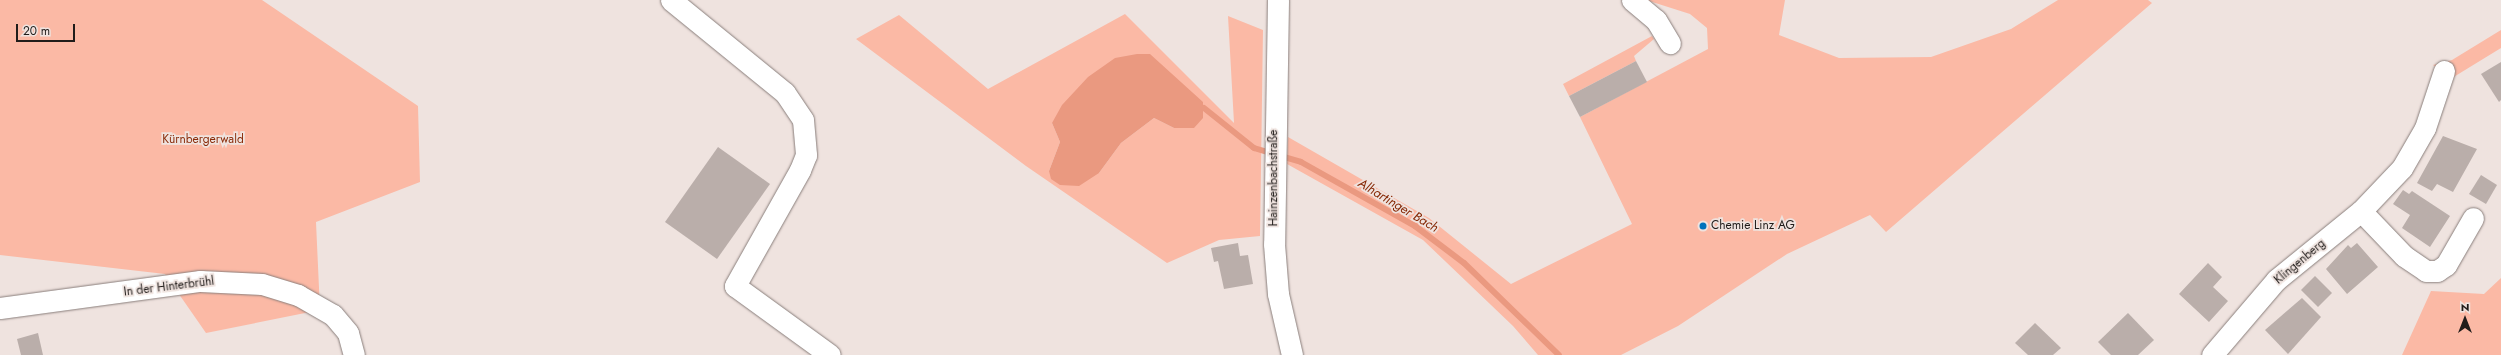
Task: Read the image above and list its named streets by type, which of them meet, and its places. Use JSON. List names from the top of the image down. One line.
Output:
{"streets":{"street":["Hainzenbachstraße","Klingenberg","In der Hinterbrühl"]},"water":["Alhartinger Bach"],"parks":["Kürnbergerwald"],"places":["Chemie Linz AG"],"scale_bar":"20 m","north":"top"}
